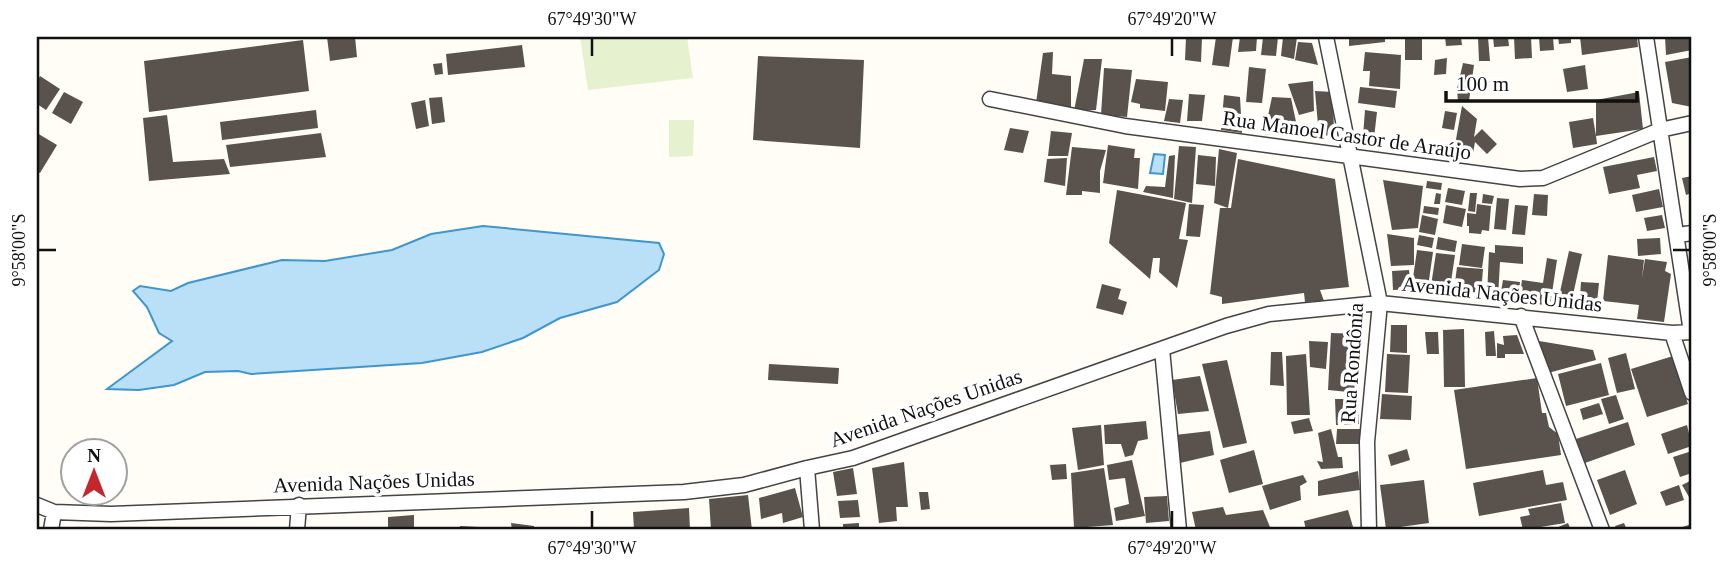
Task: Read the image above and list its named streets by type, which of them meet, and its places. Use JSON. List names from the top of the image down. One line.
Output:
{"streets":{"street":["Rua Manoel Castor de Araújo","Avenida Nações Unidas","Rua Rondônia"]},"crossings":[["Rua Manoel Castor de Araújo","Rua Rondônia"],["Avenida Nações Unidas","Rua Rondônia"]],"scale_bar":"100 m","north":"top","coordinates":["67°49'30\"W","67°49'20\"W","9°58'00\"S"]}
